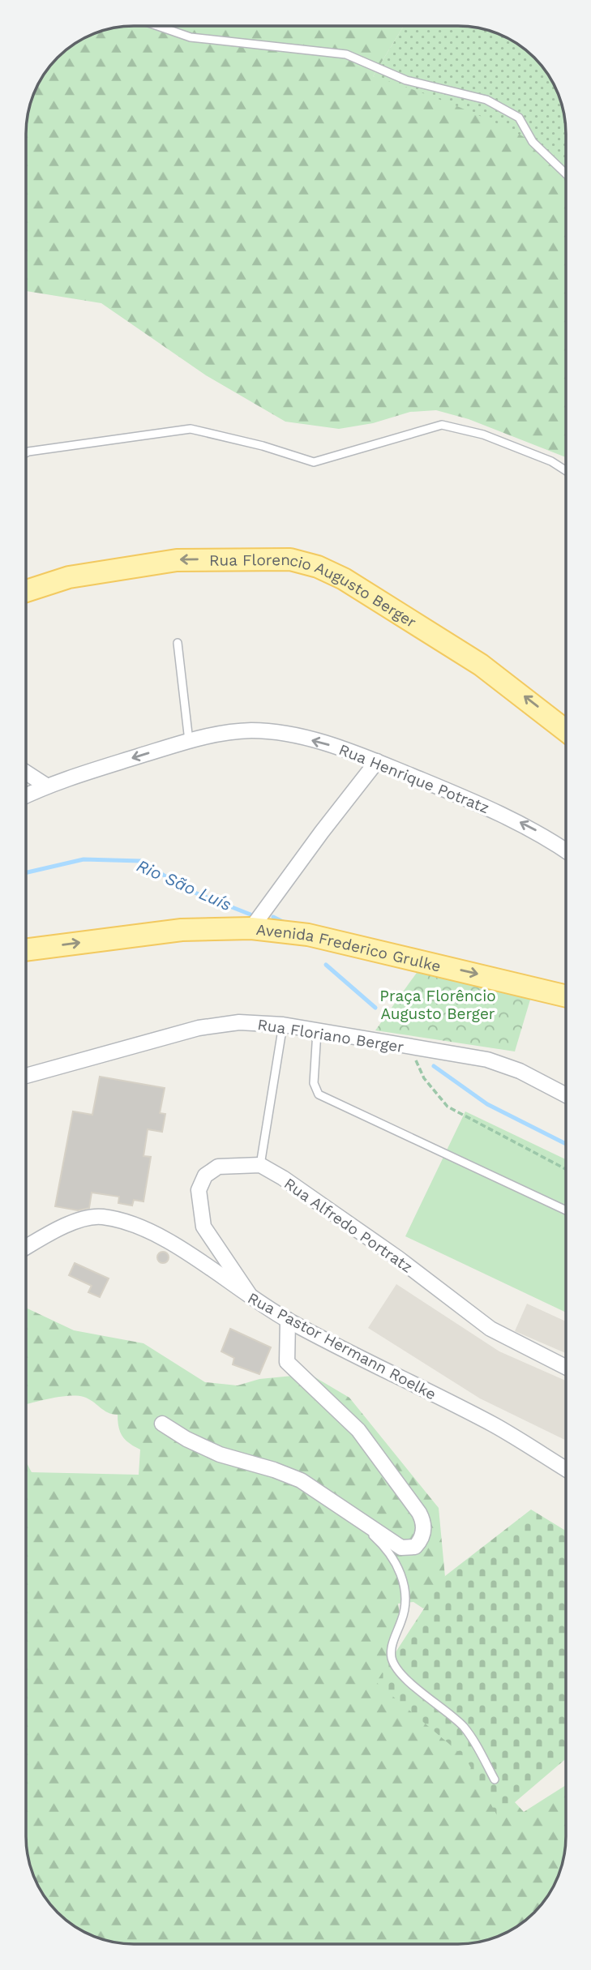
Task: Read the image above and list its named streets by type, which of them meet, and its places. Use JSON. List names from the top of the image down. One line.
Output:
{"streets":{"main road":["Rua Florencio Augusto Berger","Avenida Frederico Grulke"],"street":["Rua Henrique Potratz","Rua Floriano Berger","Rua Alfredo Portratz","Rua Pastor Hermann Roelke"]},"one_way":["Rua Florencio Augusto Berger","Rua Henrique Potratz","Avenida Frederico Grulke"],"water":["Rio São Luís"],"parks":["Praça Florêncio Augusto Berger"]}
